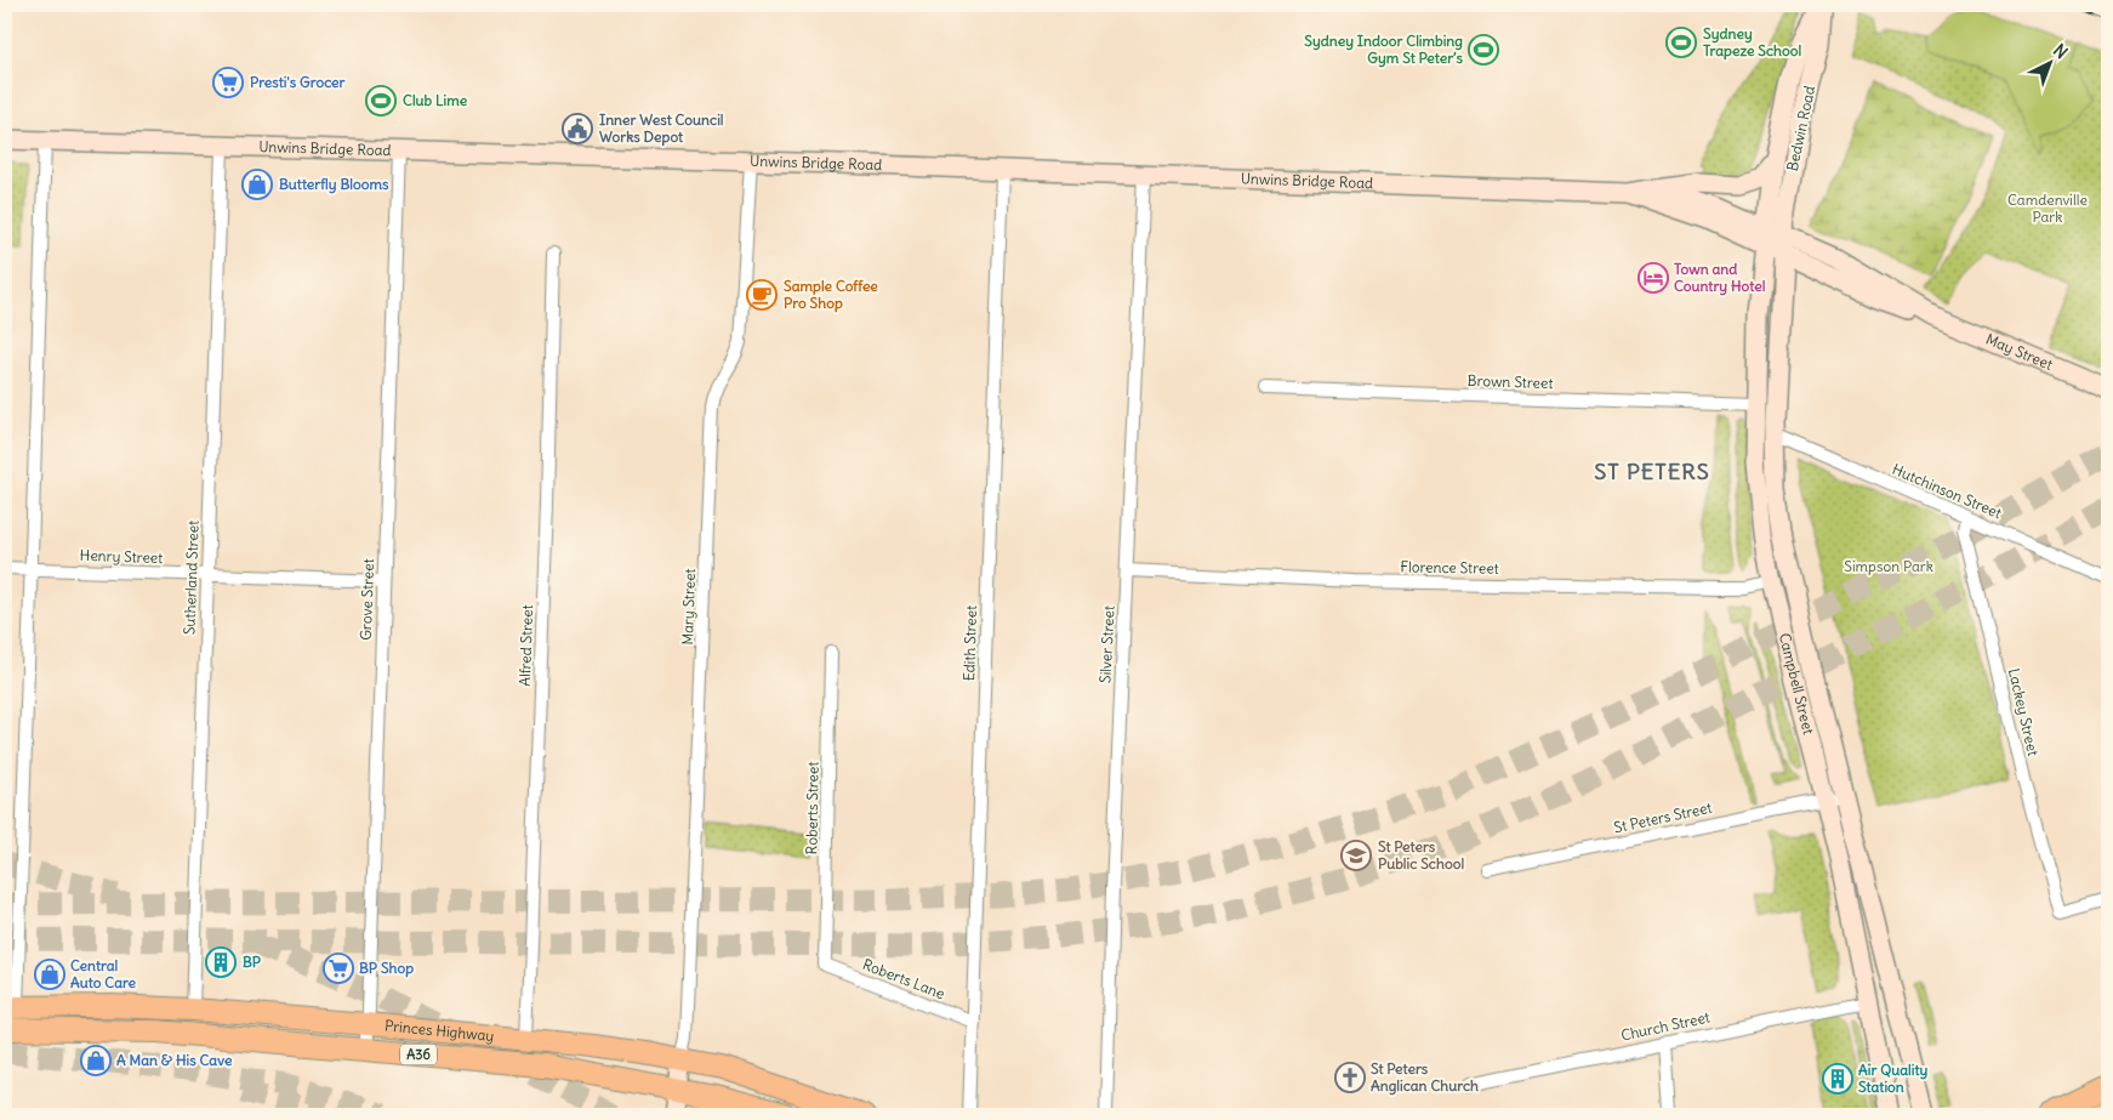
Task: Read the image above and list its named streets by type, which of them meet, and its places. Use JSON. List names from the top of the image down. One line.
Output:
{"streets":{"highway":["Princes Highway","A36"],"main road":["Bedwin Road","Unwins Bridge Road","May Street","Campbell Street"],"street":["Brown Street","Hutchinson Street","Henry Street","Florence Street","Sutherland Street","Grove Street","Mary Street","Edith Street","Silver Street","Alfred Street","Lackey Street","Roberts Street","St Peters Street","Roberts Lane","Church Street"]},"crossings":[["Bedwin Road","Unwins Bridge Road"],["Bedwin Road","May Street"],["Bedwin Road","Campbell Street"],["Unwins Bridge Road","May Street"],["Unwins Bridge Road","Sutherland Street"],["Unwins Bridge Road","Grove Street"],["Unwins Bridge Road","Mary Street"],["Unwins Bridge Road","Edith Street"],["Unwins Bridge Road","Silver Street"],["Unwins Bridge Road","Campbell Street"],["May Street","Campbell Street"],["Brown Street","Campbell Street"],["Hutchinson Street","Campbell Street"],["Hutchinson Street","Lackey Street"],["Henry Street","Sutherland Street"],["Henry Street","Grove Street"],["Florence Street","Silver Street"],["Florence Street","Campbell Street"],["Sutherland Street","Princes Highway"],["Grove Street","Princes Highway"],["Mary Street","Princes Highway"],["Edith Street","Roberts Lane"],["Alfred Street","Princes Highway"],["Campbell Street","St Peters Street"],["Campbell Street","Church Street"],["Roberts Street","Roberts Lane"]],"districts":["ST PETERS"],"parks":["Camdenville Park","Simpson Park"],"places":{"sports":["Sydney Trapeze School","Sydney Indoor Climbing Gym St Peter’s","Club Lime"],"supermarket":["Presti's Grocer","BP Shop"],"public building":["Inner West Council Works Depot"],"shop":["Butterfly Blooms","Central Auto Care","A Man & His Cave"],"hotel":["Town and Country Hotel"],"cafe":["Sample Coffee Pro Shop"],"school or university":["St Peters Public School"],"building":["BP","Air Quality Station"],"church":["St Peters Anglican Church"]},"north":"top right"}
